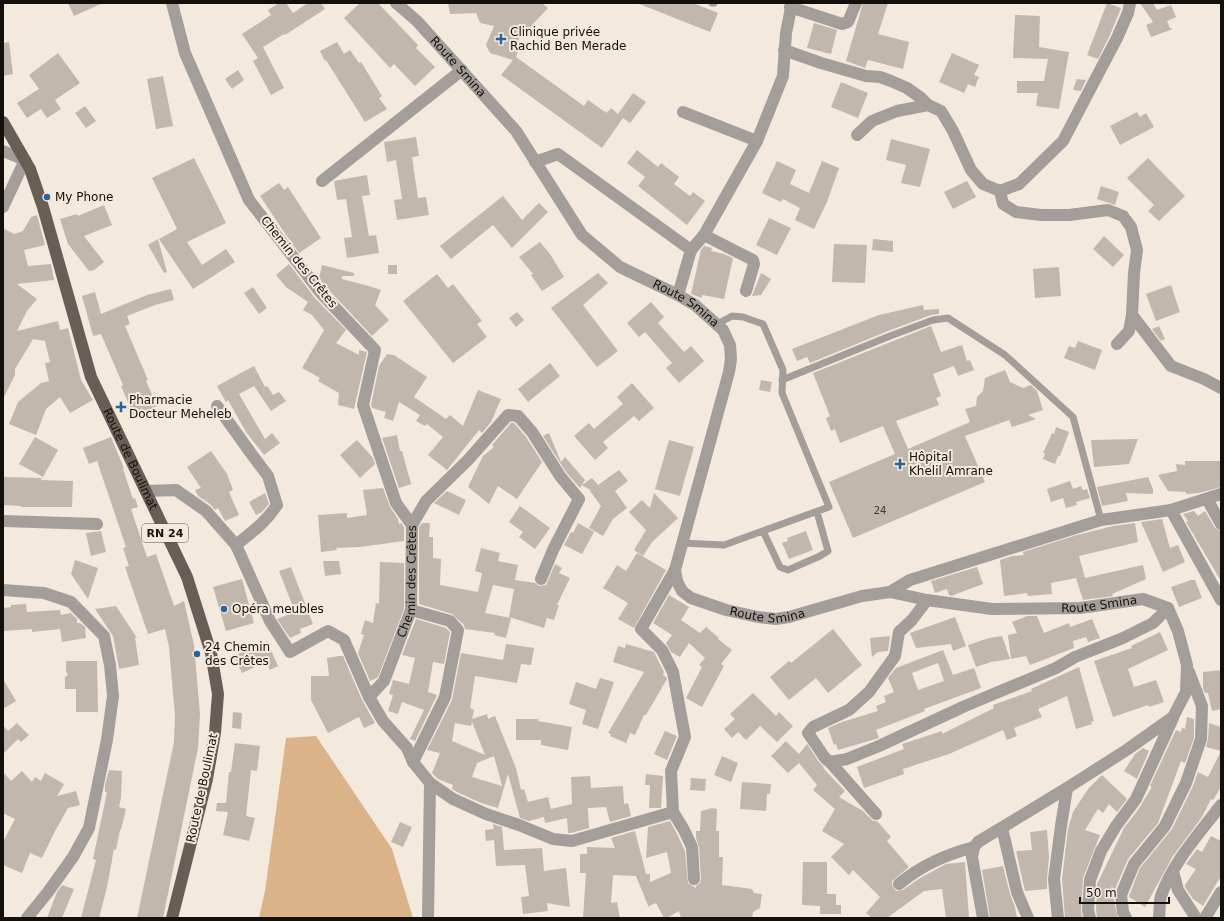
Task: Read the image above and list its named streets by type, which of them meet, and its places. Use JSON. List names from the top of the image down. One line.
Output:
{"streets":{"main road":["Route de Boulimat","RN 24"],"street":["Route Smina","Chemin des Crêtes"]},"places":{"health":["Clinique privée Rachid Ben Merade","Pharmacie Docteur Meheleb","Hôpital Khelil Amrane"],"other":["My Phone","Opéra meubles","24 Chemin des Crêtes"]},"house_numbers":["24"],"scale_bar":"50 m"}
